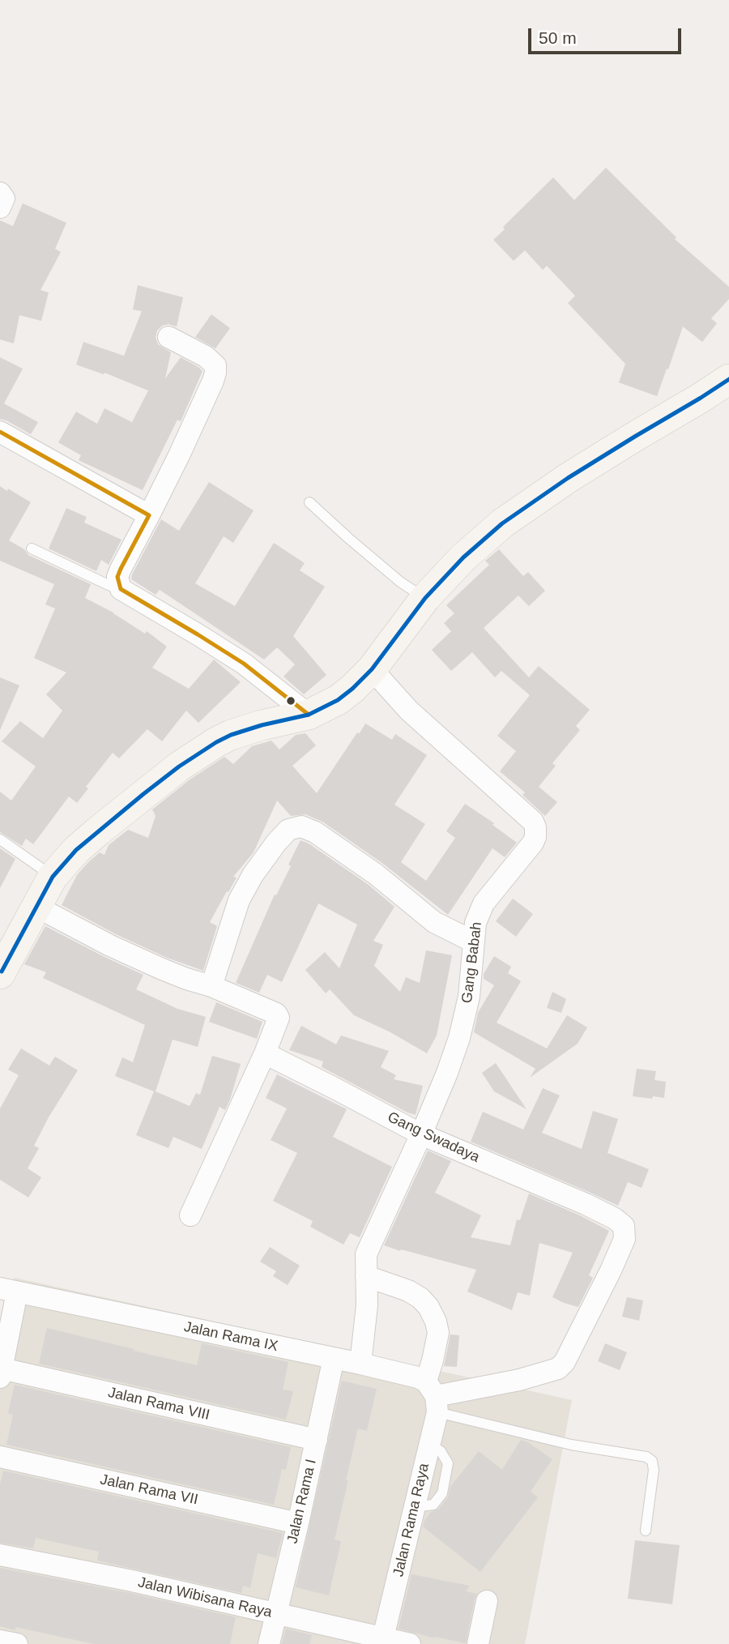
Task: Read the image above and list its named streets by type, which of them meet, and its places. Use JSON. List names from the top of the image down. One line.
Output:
{"streets":{"street":["Gang Babah","Gang Swadaya","Jalan Rama IX","Jalan Rama VIII","Jalan Rama VII","Jalan Rama I","Jalan Rama Raya","Jalan Wibisana Raya"]},"crossings":[["Gang Babah","Gang Swadaya"],["Gang Babah","Jalan Rama IX"],["Gang Babah","Jalan Rama Raya"],["Gang Swadaya","Jalan Rama IX"],["Gang Swadaya","Jalan Rama Raya"],["Jalan Rama IX","Jalan Rama VIII"],["Jalan Rama IX","Jalan Rama I"],["Jalan Rama IX","Jalan Rama Raya"],["Jalan Rama VIII","Jalan Rama I"],["Jalan Rama VII","Jalan Rama I"],["Jalan Rama I","Jalan Wibisana Raya"],["Jalan Rama Raya","Jalan Wibisana Raya"]],"scale_bar":"50 m"}
